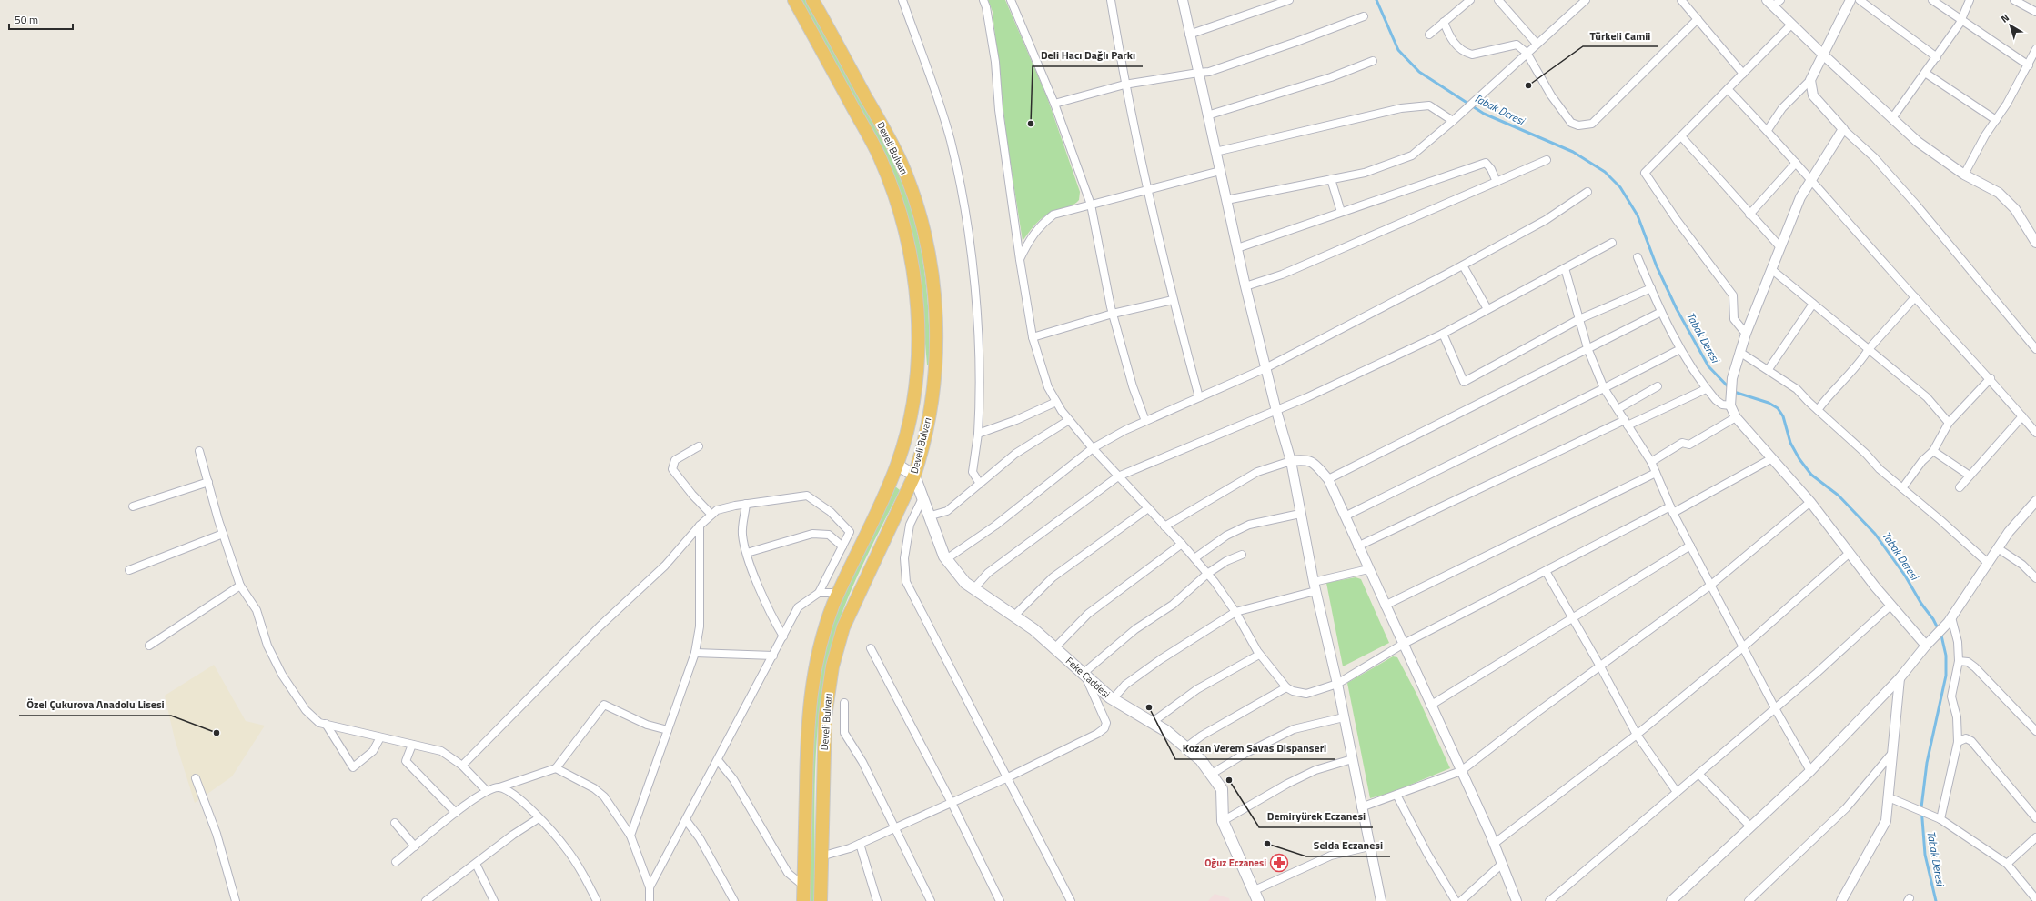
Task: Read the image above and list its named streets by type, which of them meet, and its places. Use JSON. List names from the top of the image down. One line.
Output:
{"streets":{"highway":["Develi Bulvarı"],"main road":["Feke Caddesi"]},"crossings":[["Develi Bulvarı","Feke Caddesi"]],"water":["Tabak Deresi"],"places":{"other":["Türkeli Camii","Deli Hacı Dağlı Parkı","Kozan Verem Savas Dispanseri","Özel Çukurova Anadolu Lisesi","Demiryürek Eczanesi","Selda Eczanesi"],"pharmacy":["Oğuz Eczanesi"]},"scale_bar":"50 m","north":"top left"}
